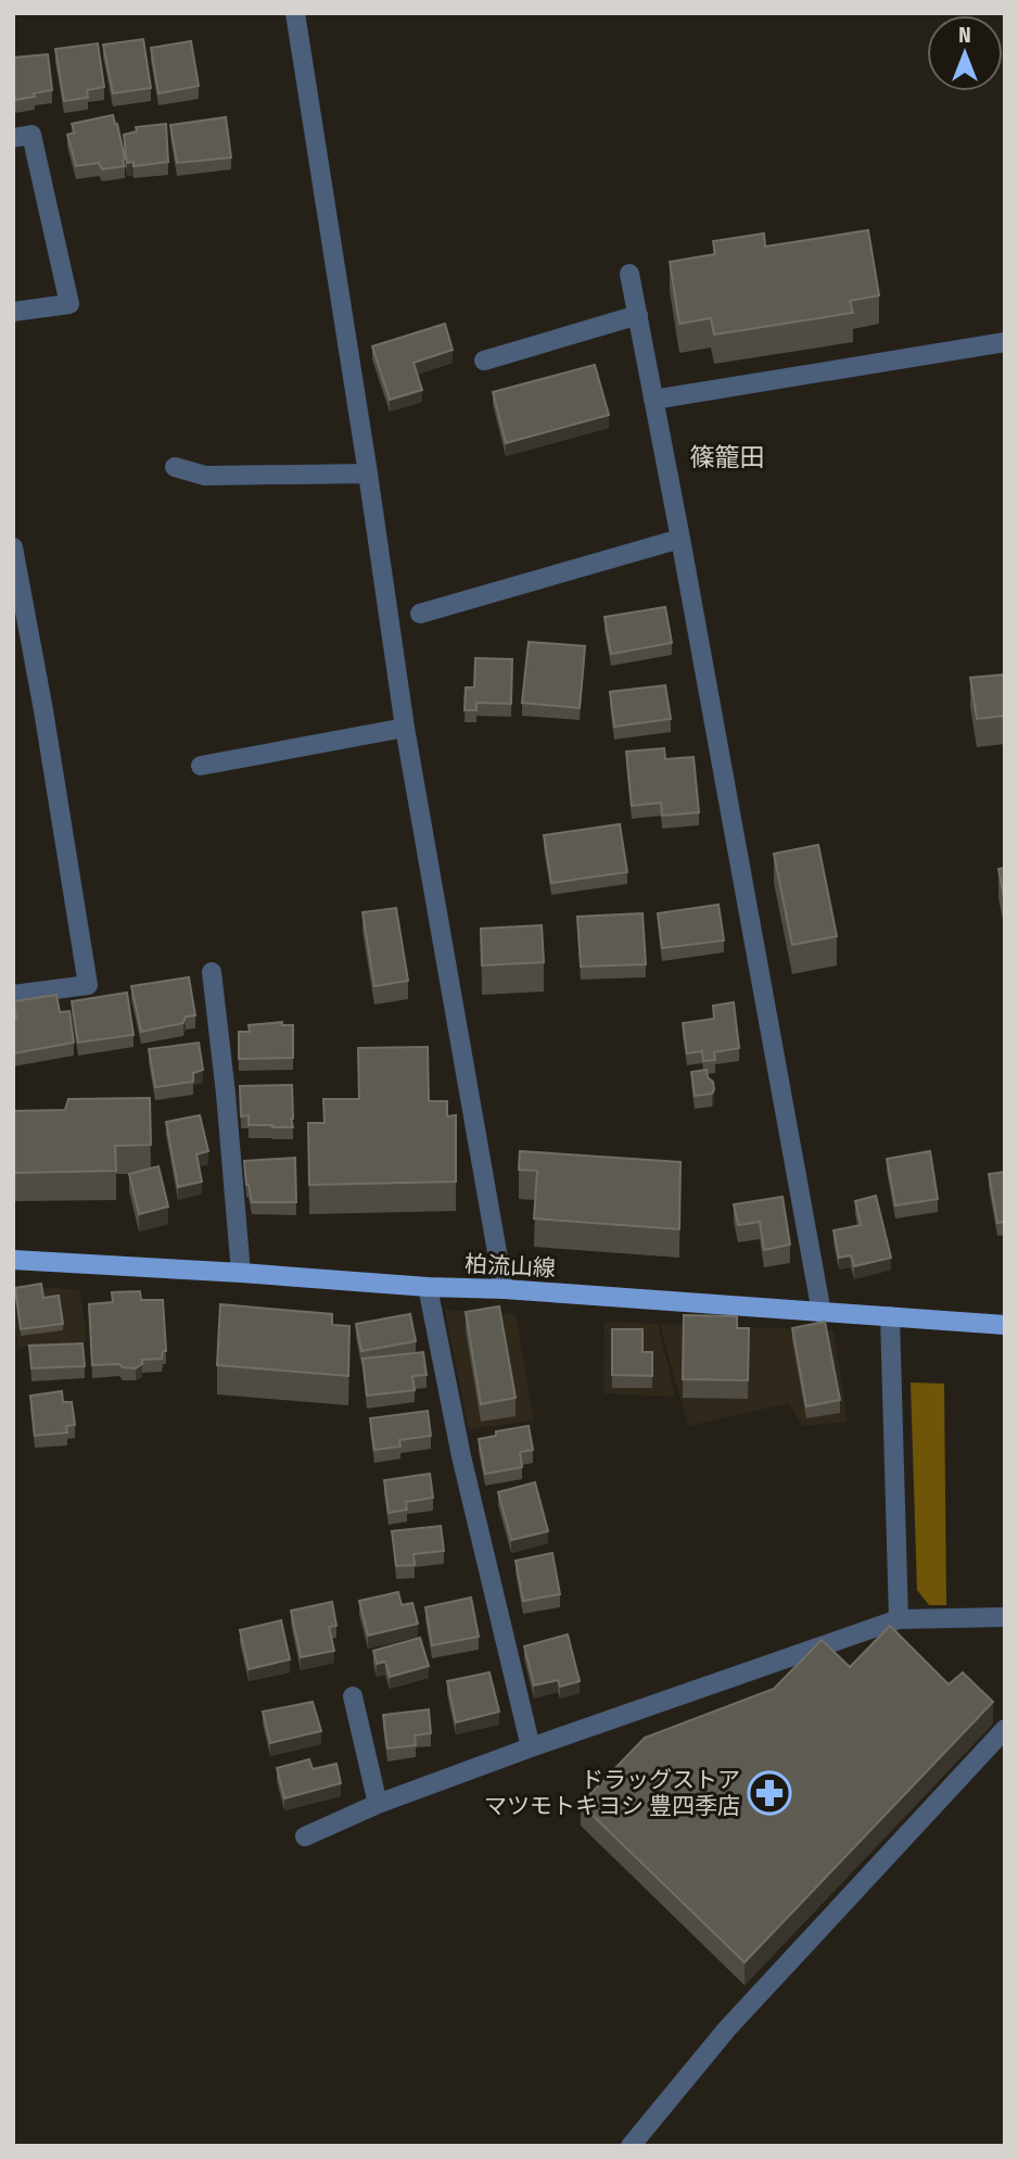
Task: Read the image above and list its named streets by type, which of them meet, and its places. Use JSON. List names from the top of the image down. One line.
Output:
{"streets":{"main road":["柏流山線"]},"districts":["篠籠田"],"places":{"pharmacy":["ドラッグストア マツモトキヨシ 豊四季店"]},"north":"top"}
